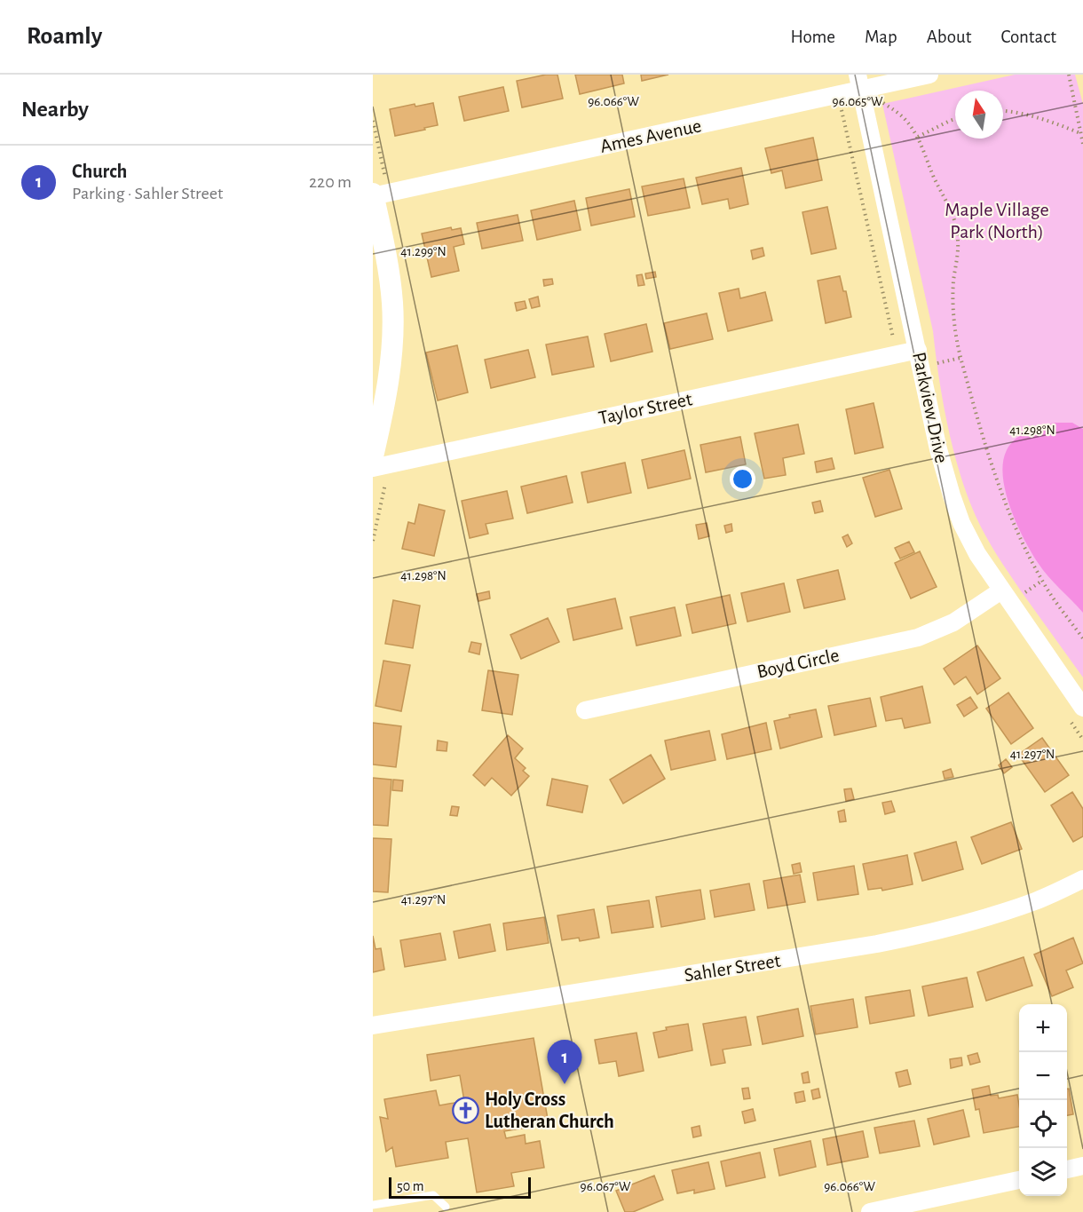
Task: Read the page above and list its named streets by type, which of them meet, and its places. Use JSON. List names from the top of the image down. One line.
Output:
{"streets":{"street":["Ames Avenue","Parkview Drive","Taylor Street","Boyd Circle","Sahler Street"]},"crossings":[["Ames Avenue","Parkview Drive"],["Parkview Drive","Taylor Street"],["Parkview Drive","Boyd Circle"]],"parks":["Maple Village Park (North)"],"places":{"church":["Holy Cross Lutheran Church"]},"scale_bar":"50 m","north":"top","page":{"header":"Roamly","nav":["Home","Map","About","Contact"],"heading":"Nearby","list":[{"mark":"1","name":"Church","note":"Parking · Sahler Street","value":"220 m"}],"map_buttons":["+","−"],"pins":"1","scale":"50 m"},"coordinates":["96.066°W","96.065°W","41.299°N","41.298°N","41.297°N","96.067°W"]}
